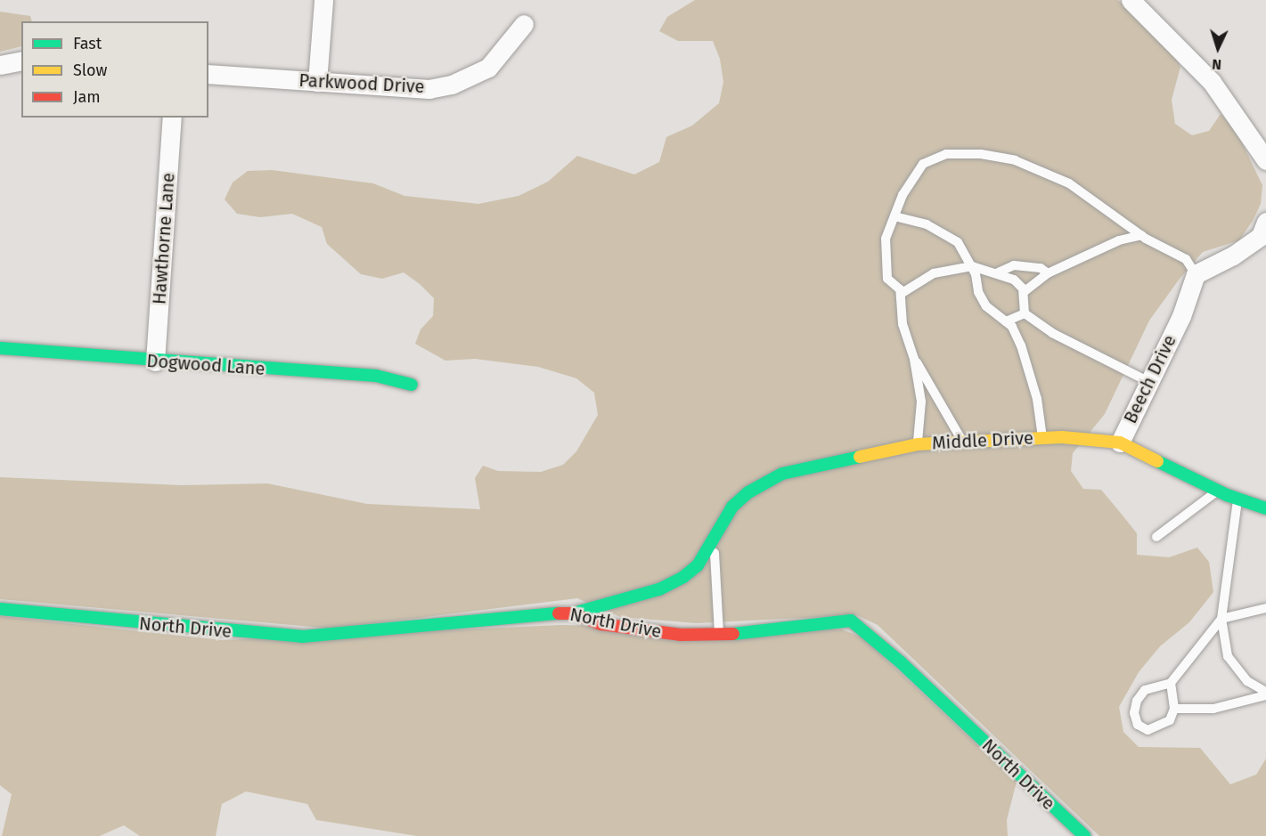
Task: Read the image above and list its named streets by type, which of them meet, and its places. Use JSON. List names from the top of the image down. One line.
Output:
{"streets":{"street":["Parkwood Drive","Hawthorne Lane","Dogwood Lane","Beech Drive","Middle Drive","North Drive"]},"crossings":[["Hawthorne Lane","Dogwood Lane"],["Beech Drive","Middle Drive"],["Middle Drive","North Drive"]],"legend":["Fast","Slow","Jam"],"north":"bottom"}
